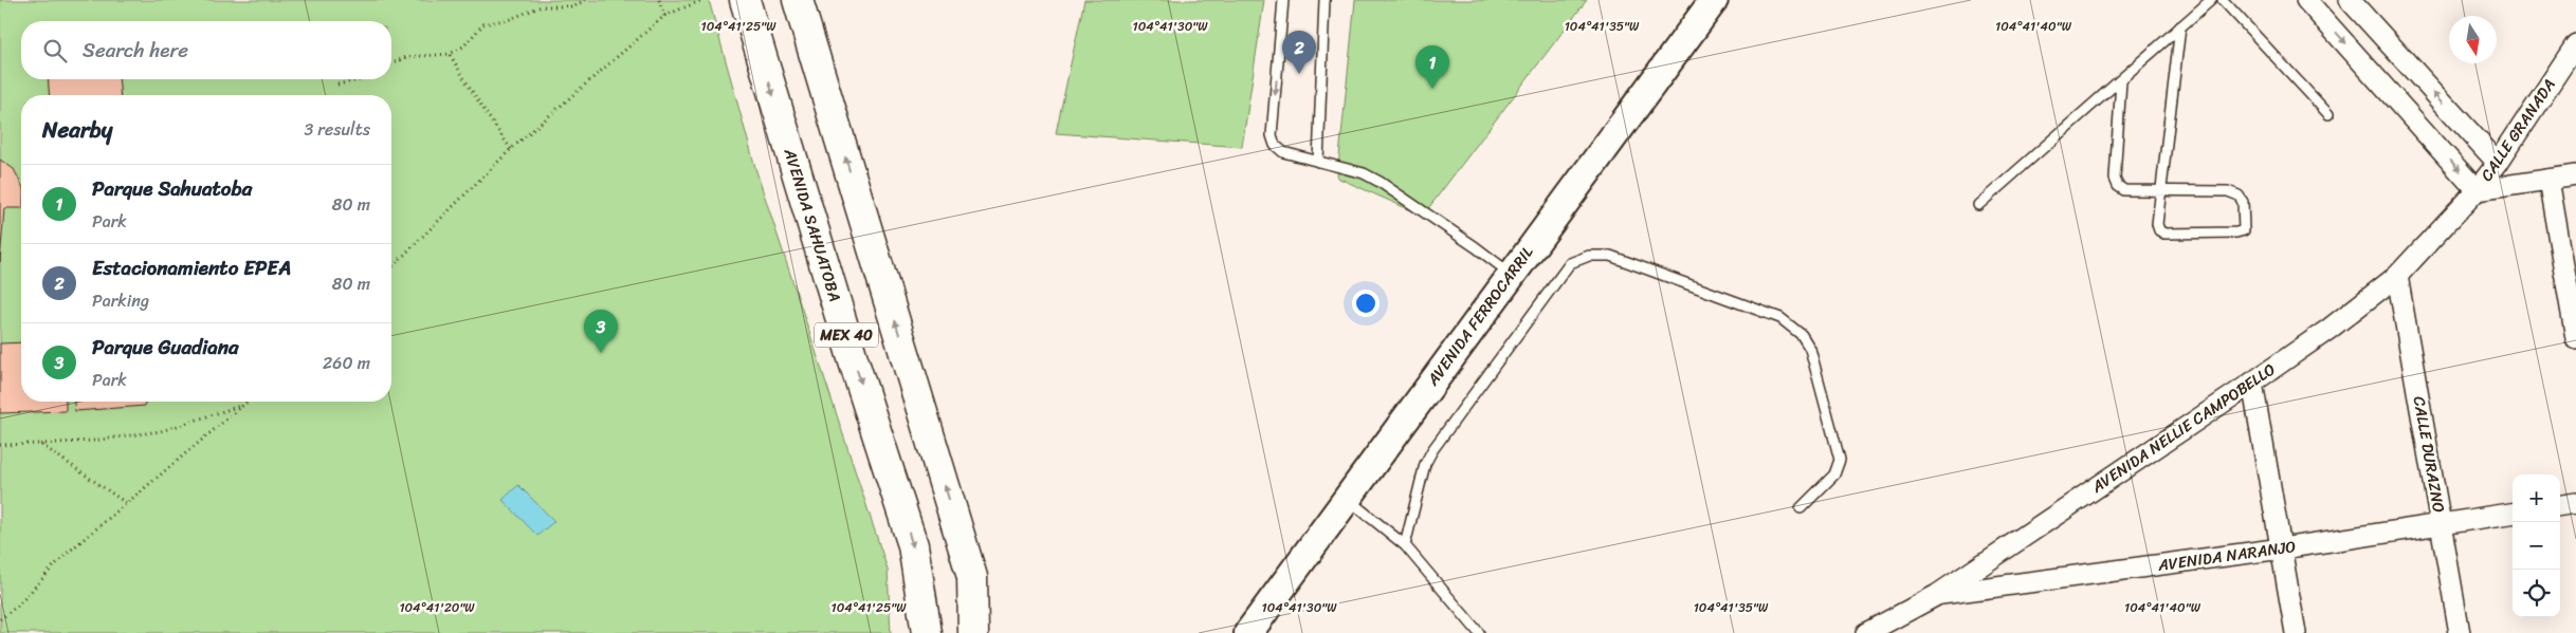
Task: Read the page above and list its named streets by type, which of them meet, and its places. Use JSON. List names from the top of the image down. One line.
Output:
{"streets":{"main road":["AVENIDA SAHUATOBA","MEX 40"],"street":["CALLE GRANADA","AVENIDA FERROCARRIL","AVENIDA NELLIE CAMPOBELLO","CALLE DURAZNO","AVENIDA NARANJO"]},"crossings":[["CALLE GRANADA","AVENIDA NELLIE CAMPOBELLO"],["AVENIDA NELLIE CAMPOBELLO","CALLE DURAZNO"],["AVENIDA NELLIE CAMPOBELLO","AVENIDA NARANJO"],["CALLE DURAZNO","AVENIDA NARANJO"]],"north":"bottom","page":{"search":"Search here","pins":["2","1","3"],"heading":["Nearby","3 results"],"list":[{"mark":"1","name":"Parque Sahuatoba","note":"Park","value":"80 m"},{"mark":"2","name":"Estacionamiento EPEA","note":"Parking","value":"80 m"},{"mark":"3","name":"Parque Guadiana","note":"Park","value":"260 m"}],"map_buttons":["+","−"]},"coordinates":["104°41'25\"W","104°41'30\"W","104°41'35\"W","104°41'40\"W","104°41'20\"W"]}
